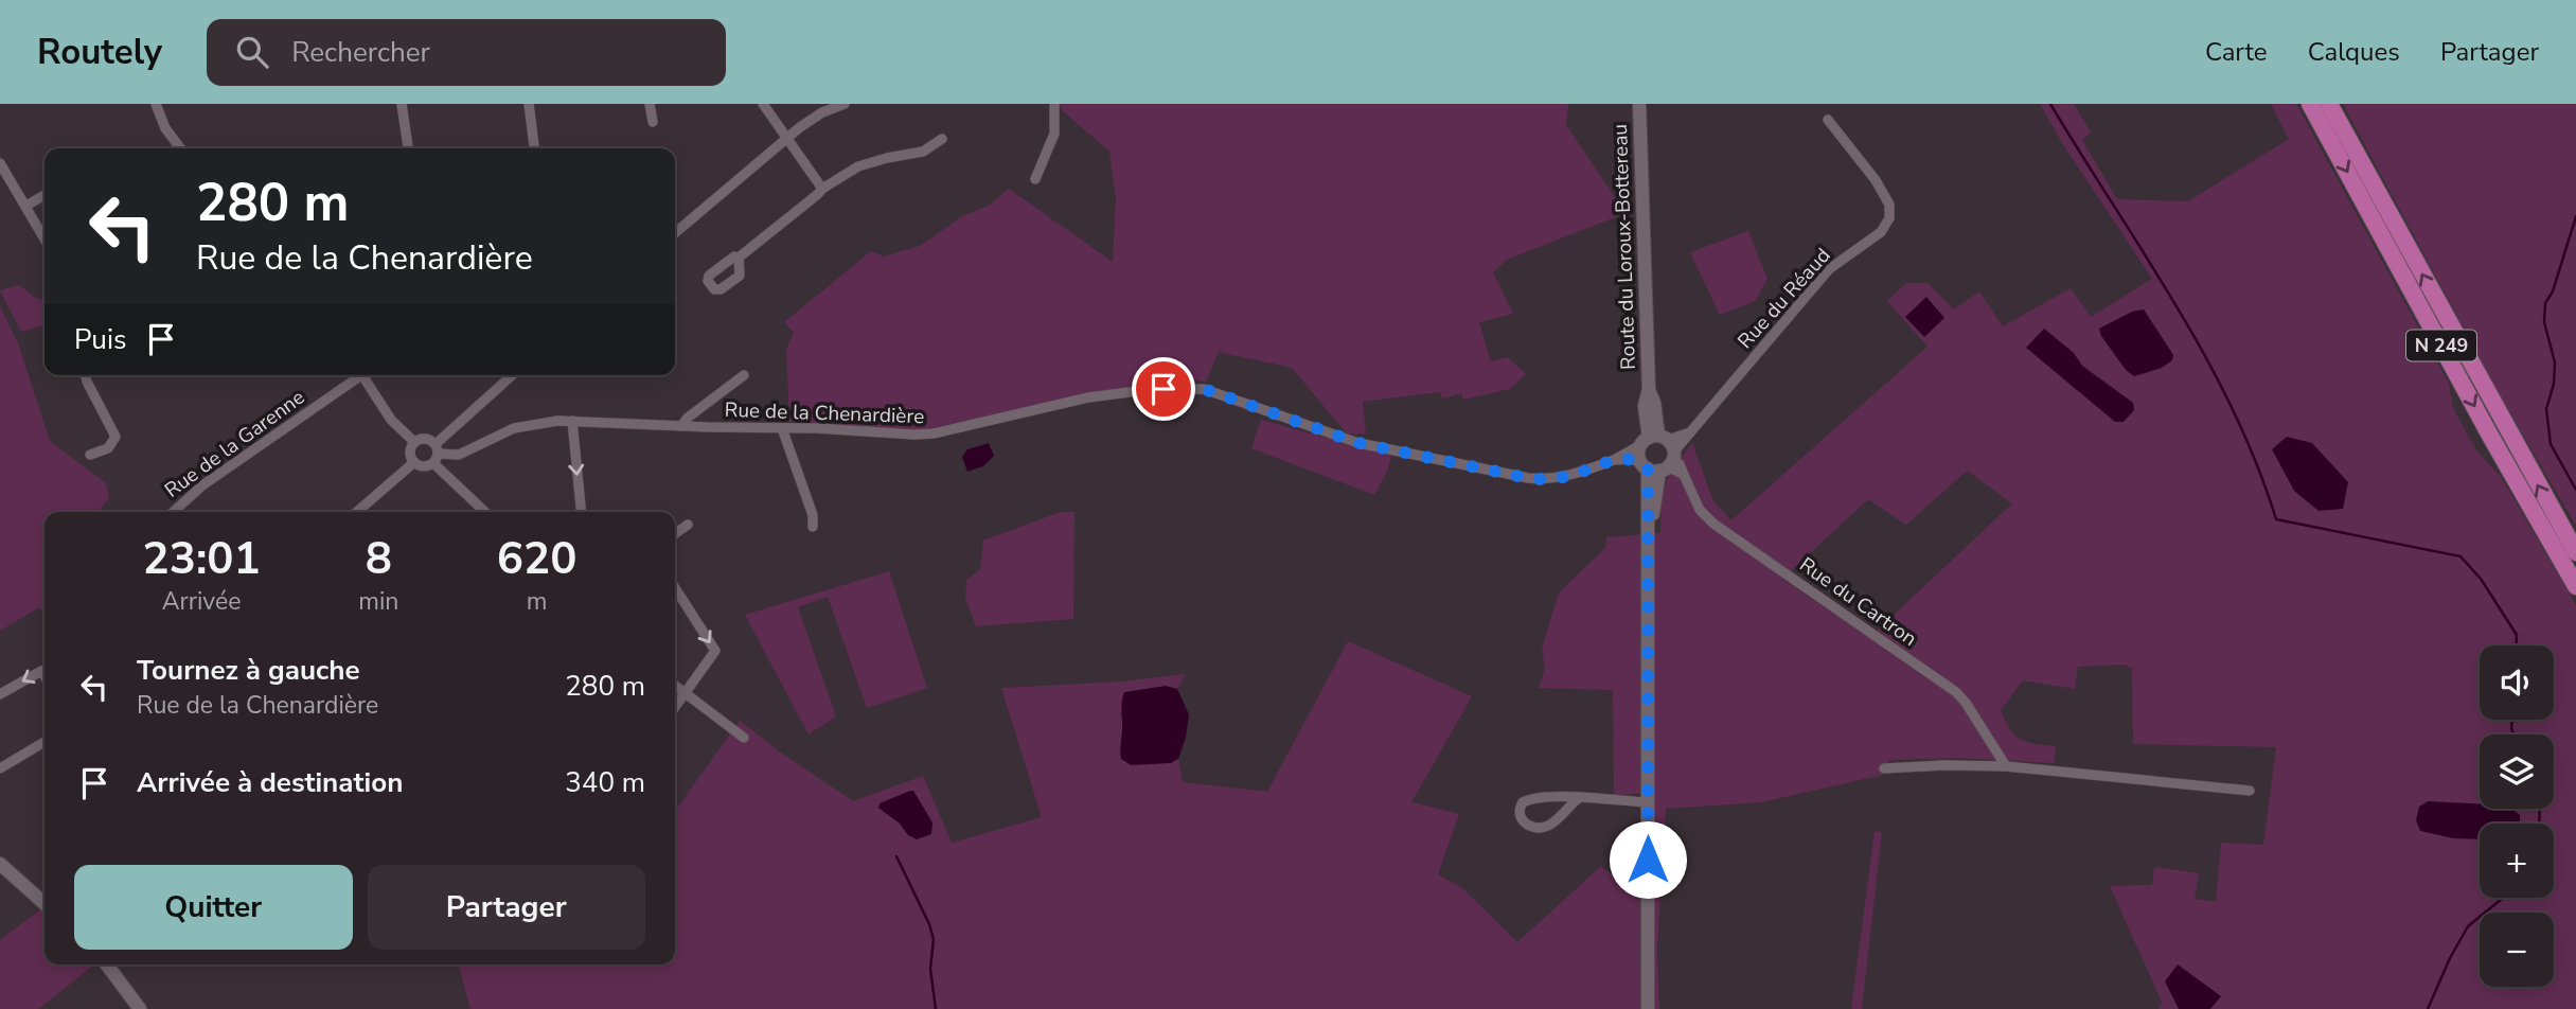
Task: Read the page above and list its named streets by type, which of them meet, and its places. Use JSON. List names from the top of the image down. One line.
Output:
{"streets":{"highway":["N 249"],"main road":["Route du Loroux-Bottereau"],"street":["Rue du Réaud","Rue de la Chenardière","Rue de la Garenne","Rue du Cartron"]},"crossings":[["Route du Loroux-Bottereau","Rue du Réaud"],["Route du Loroux-Bottereau","Rue de la Chenardière"],["Route du Loroux-Bottereau","Rue du Cartron"],["Rue du Réaud","Rue de la Chenardière"],["Rue du Réaud","Rue du Cartron"],["Rue de la Chenardière","Rue du Cartron"]],"page":{"header":"Routely","search":"Rechercher","nav":["Carte","Calques","Partager"],"turn":["280 m","Rue de la Chenardière"],"then":"Puis","eta":["23:01","Arrivée","8","min","620","m"],"list":[{"name":"Tournez à gauche","note":"Rue de la Chenardière","value":"280 m"},{"name":"Arrivée à destination","value":"340 m"}],"map_buttons":["+","−"],"buttons":["Quitter","Partager"]}}
